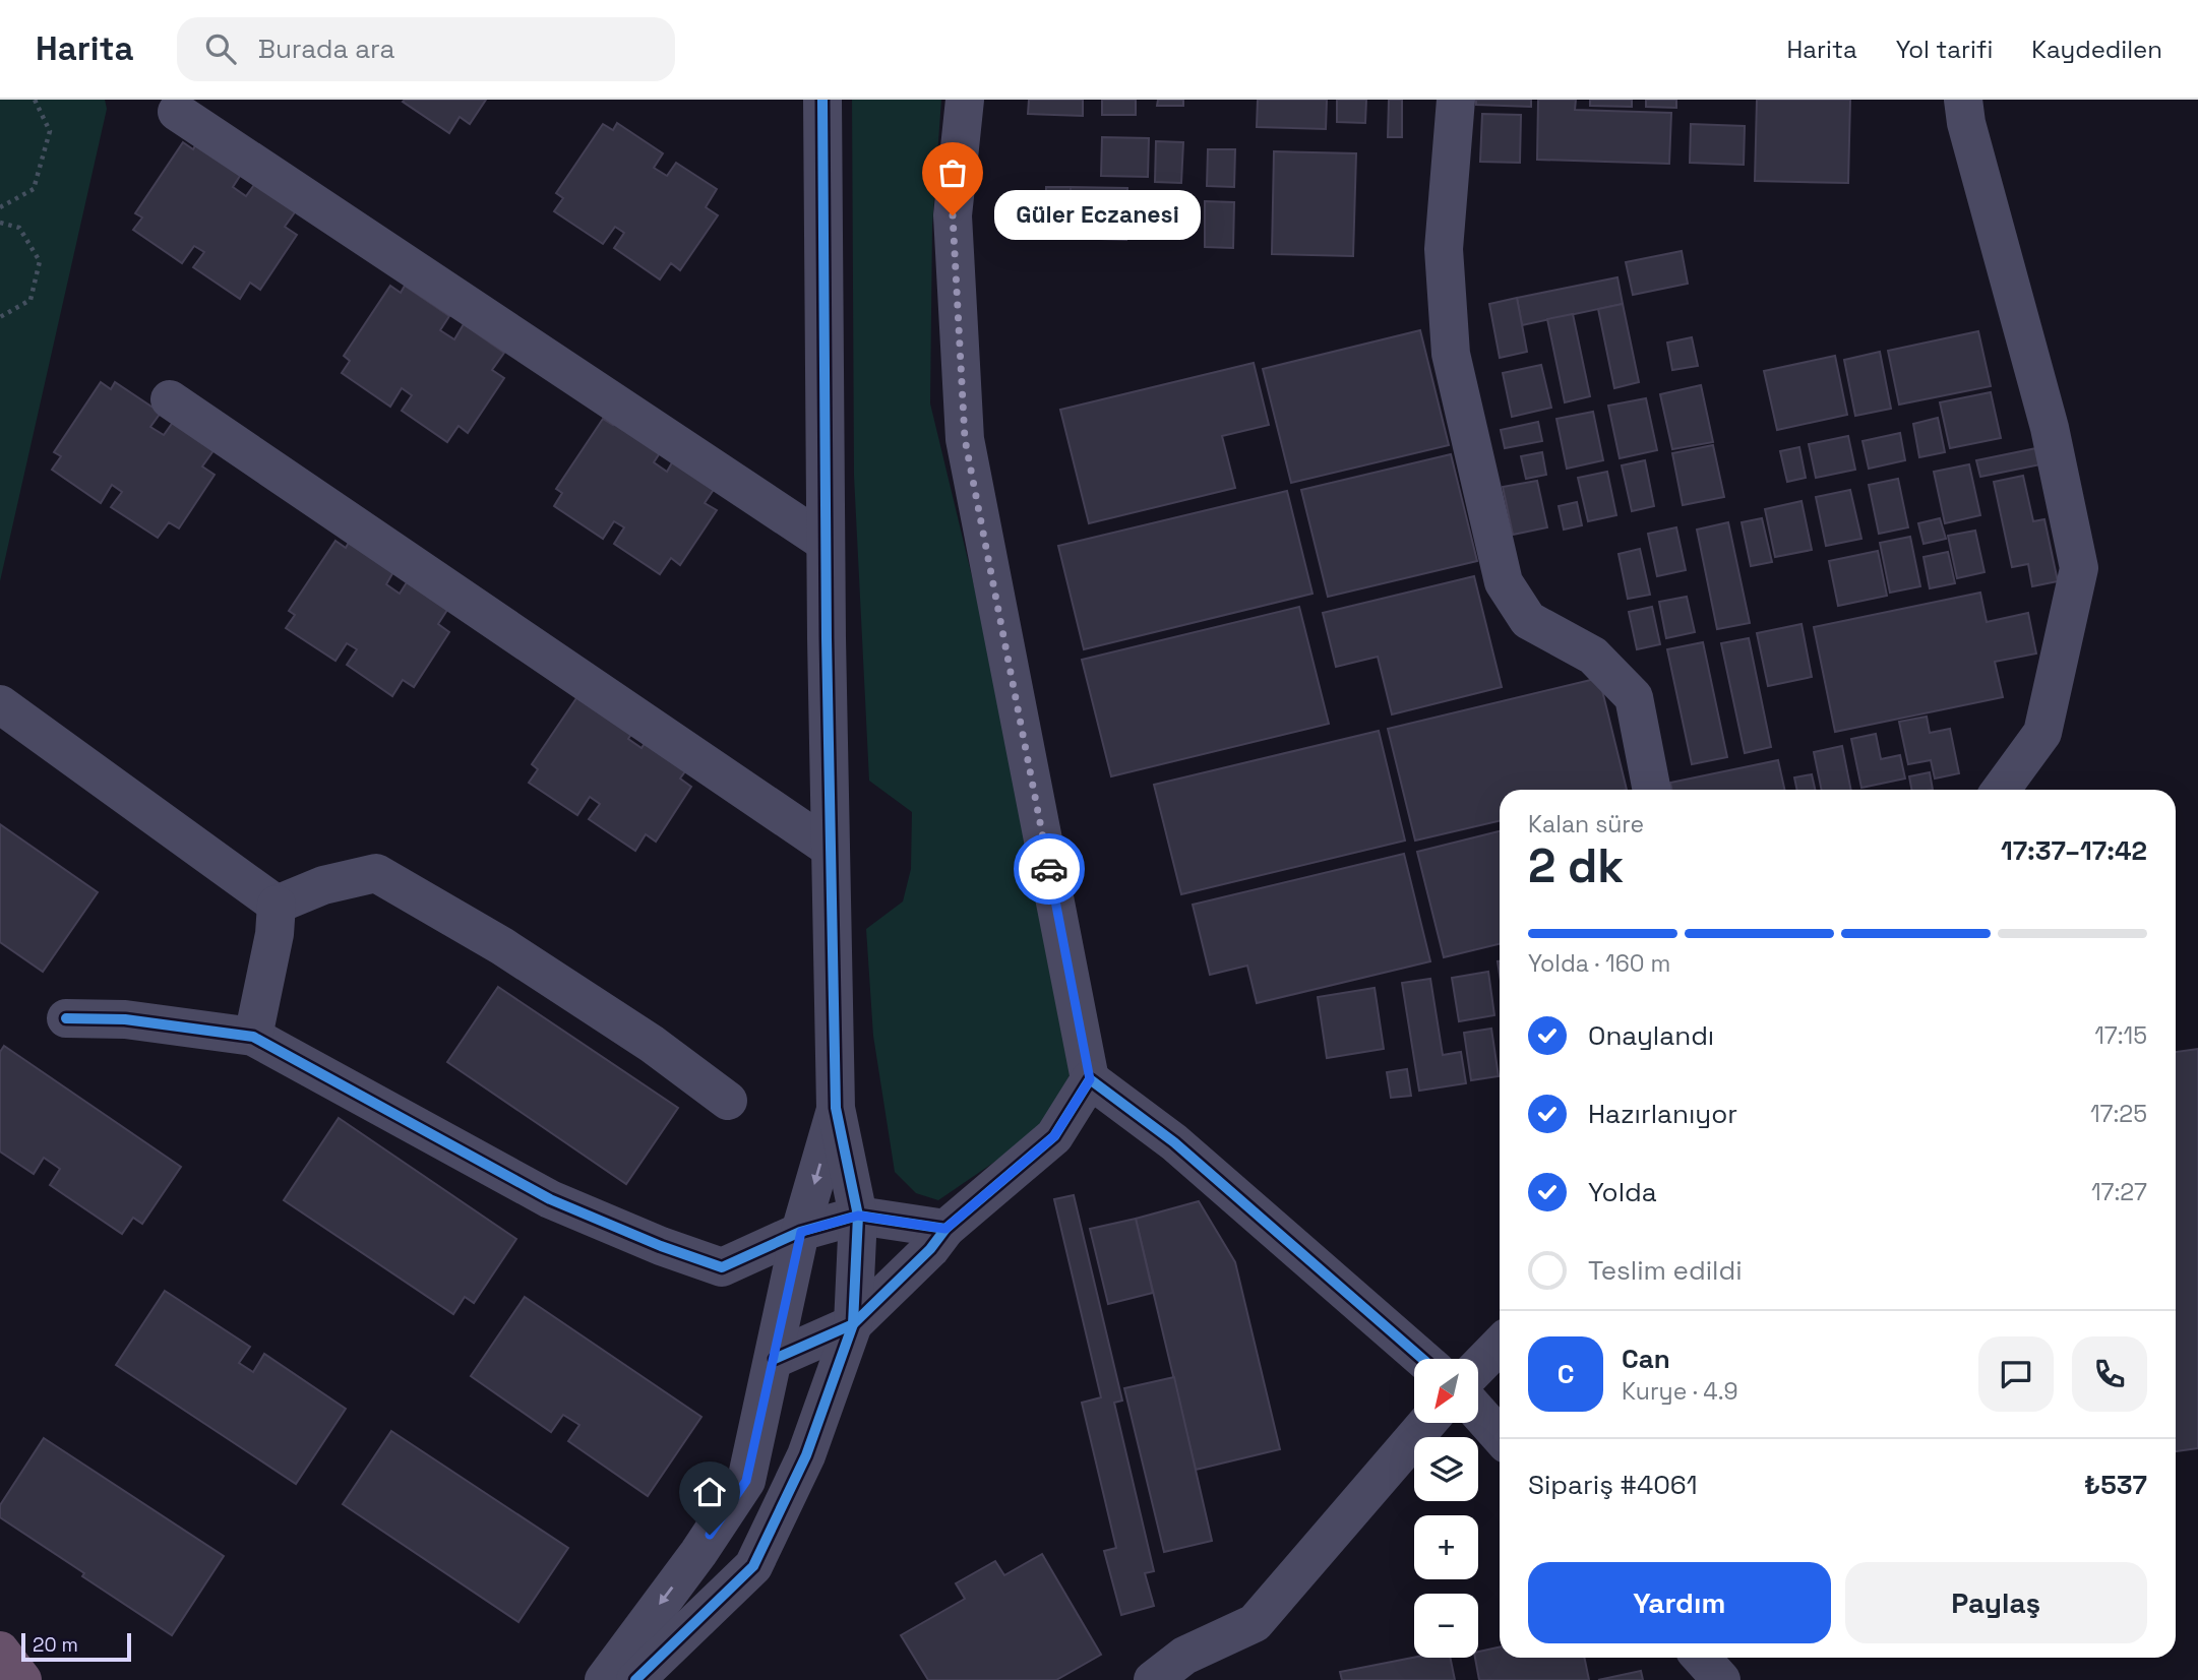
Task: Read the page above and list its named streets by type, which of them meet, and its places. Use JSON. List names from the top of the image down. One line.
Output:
{"places":["Güler Eczanesi"],"scale_bar":"20 m","north":"bottom left","page":{"header":"Harita","search":"Burada ara","nav":["Harita","Yol tarifi","Kaydedilen"],"bubble":"Güler Eczanesi","heading":["2 dk","Kalan süre","17:37–17:42"],"panel":["Can","Kurye · 4.9","Sipariş #4061","₺537"],"bar":"Yolda · 160 m","list":[["Onaylandı","17:15"],["Hazırlanıyor","17:25"],["Yolda","17:27"],"Teslim edildi"],"round":"C","map_buttons":["+","−"],"buttons":["Yardım","Paylaş"],"scale":"20 m"}}
